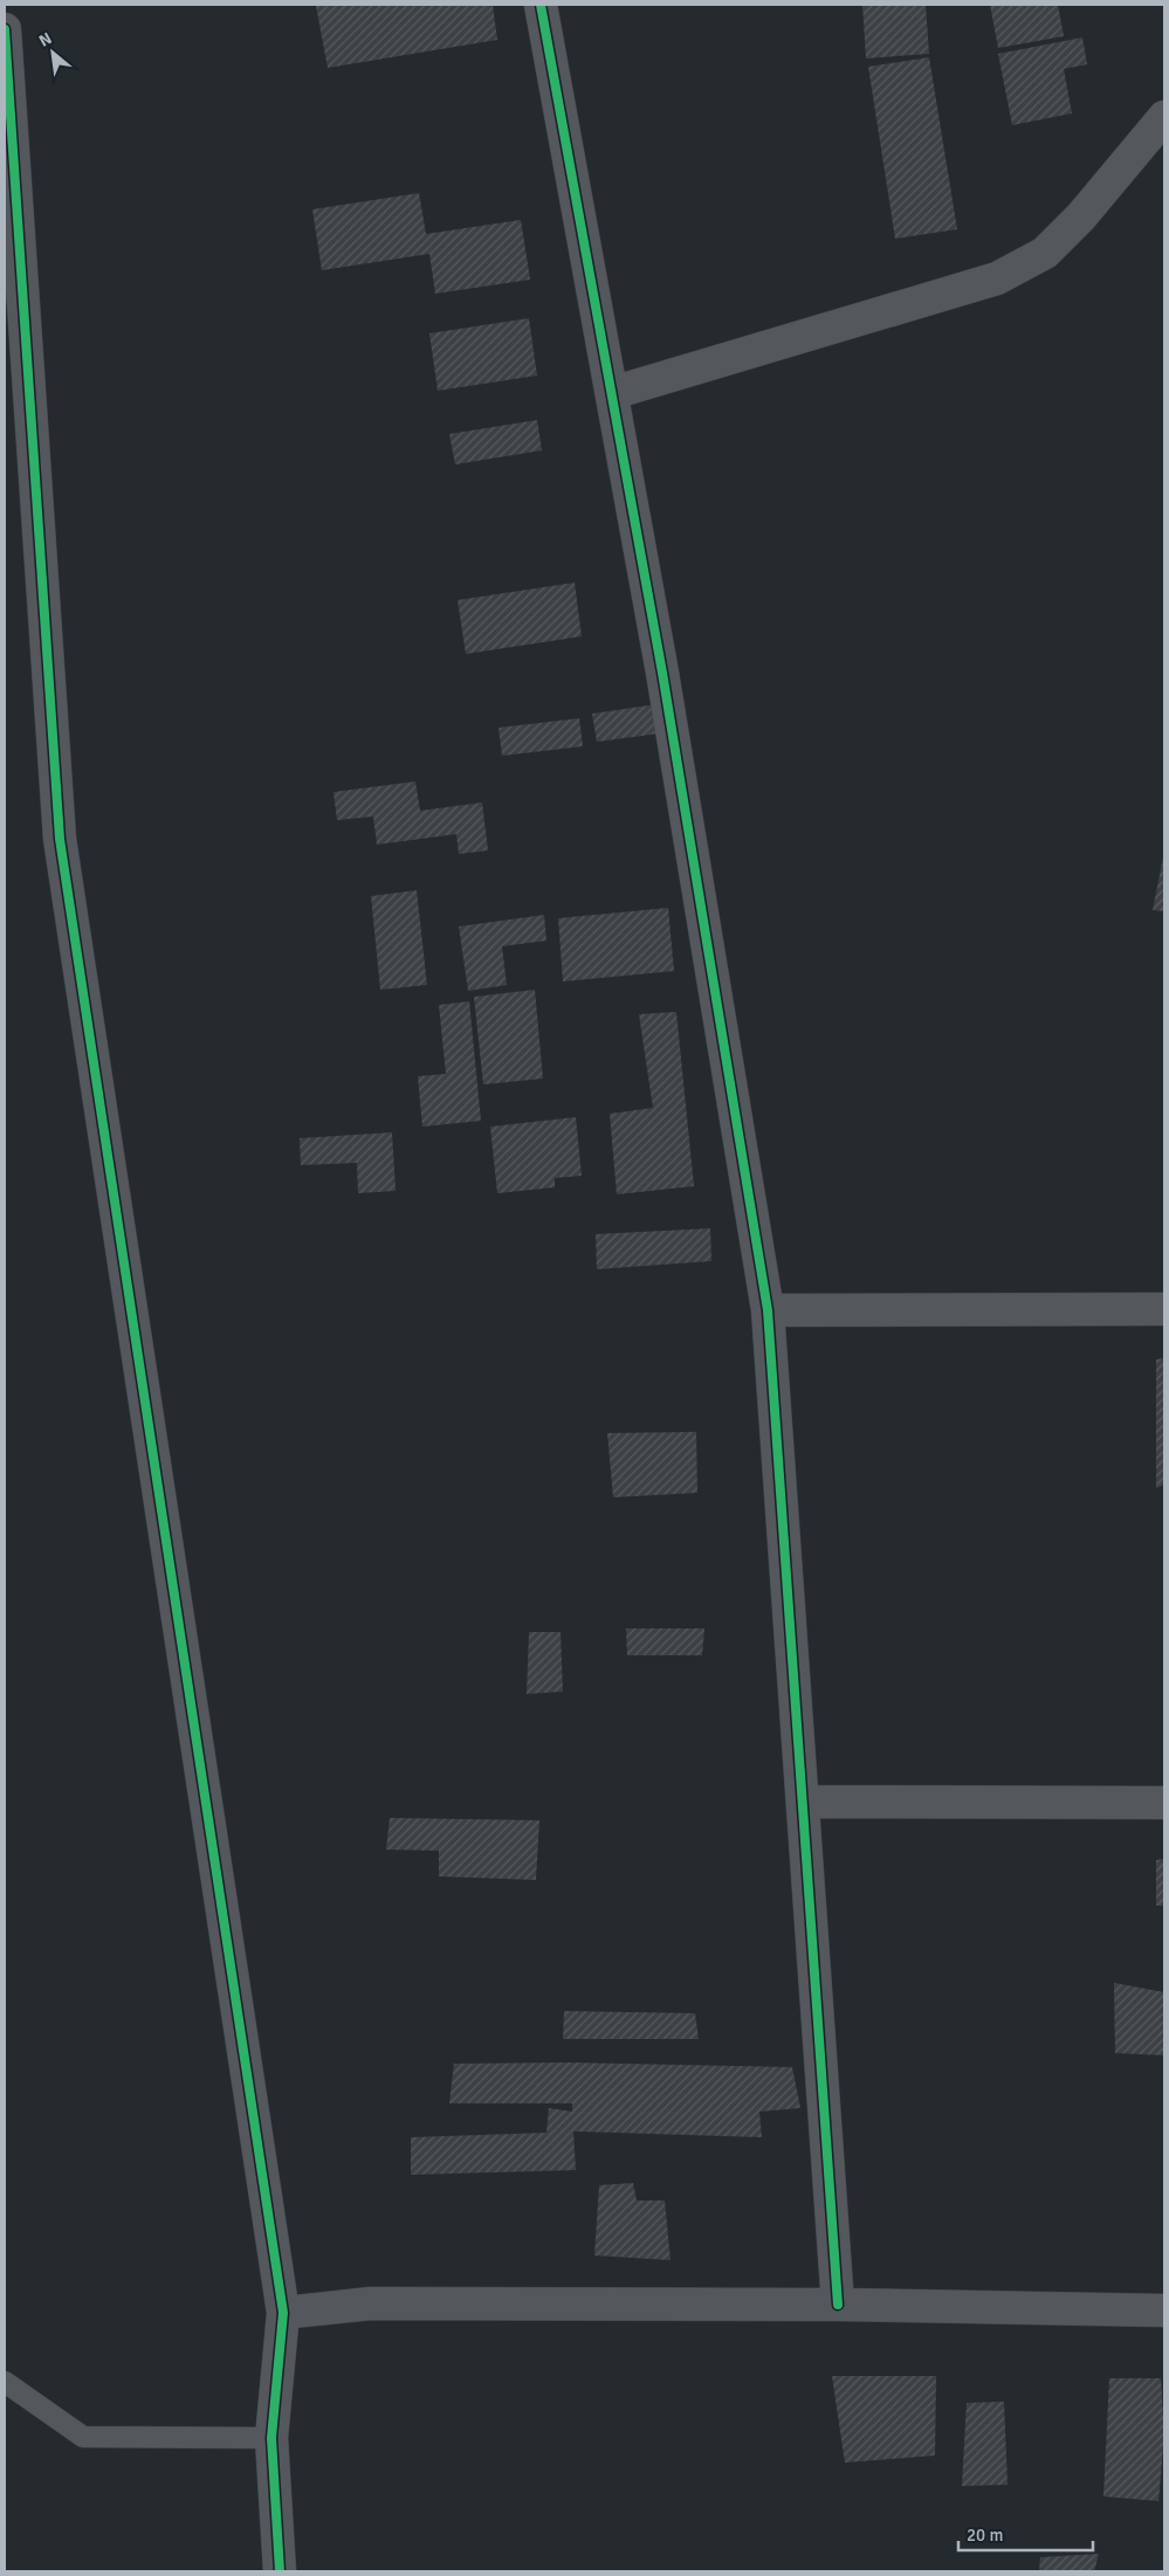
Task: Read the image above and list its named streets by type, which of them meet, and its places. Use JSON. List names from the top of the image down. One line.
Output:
{"scale_bar":"20 m","north":"top left"}
